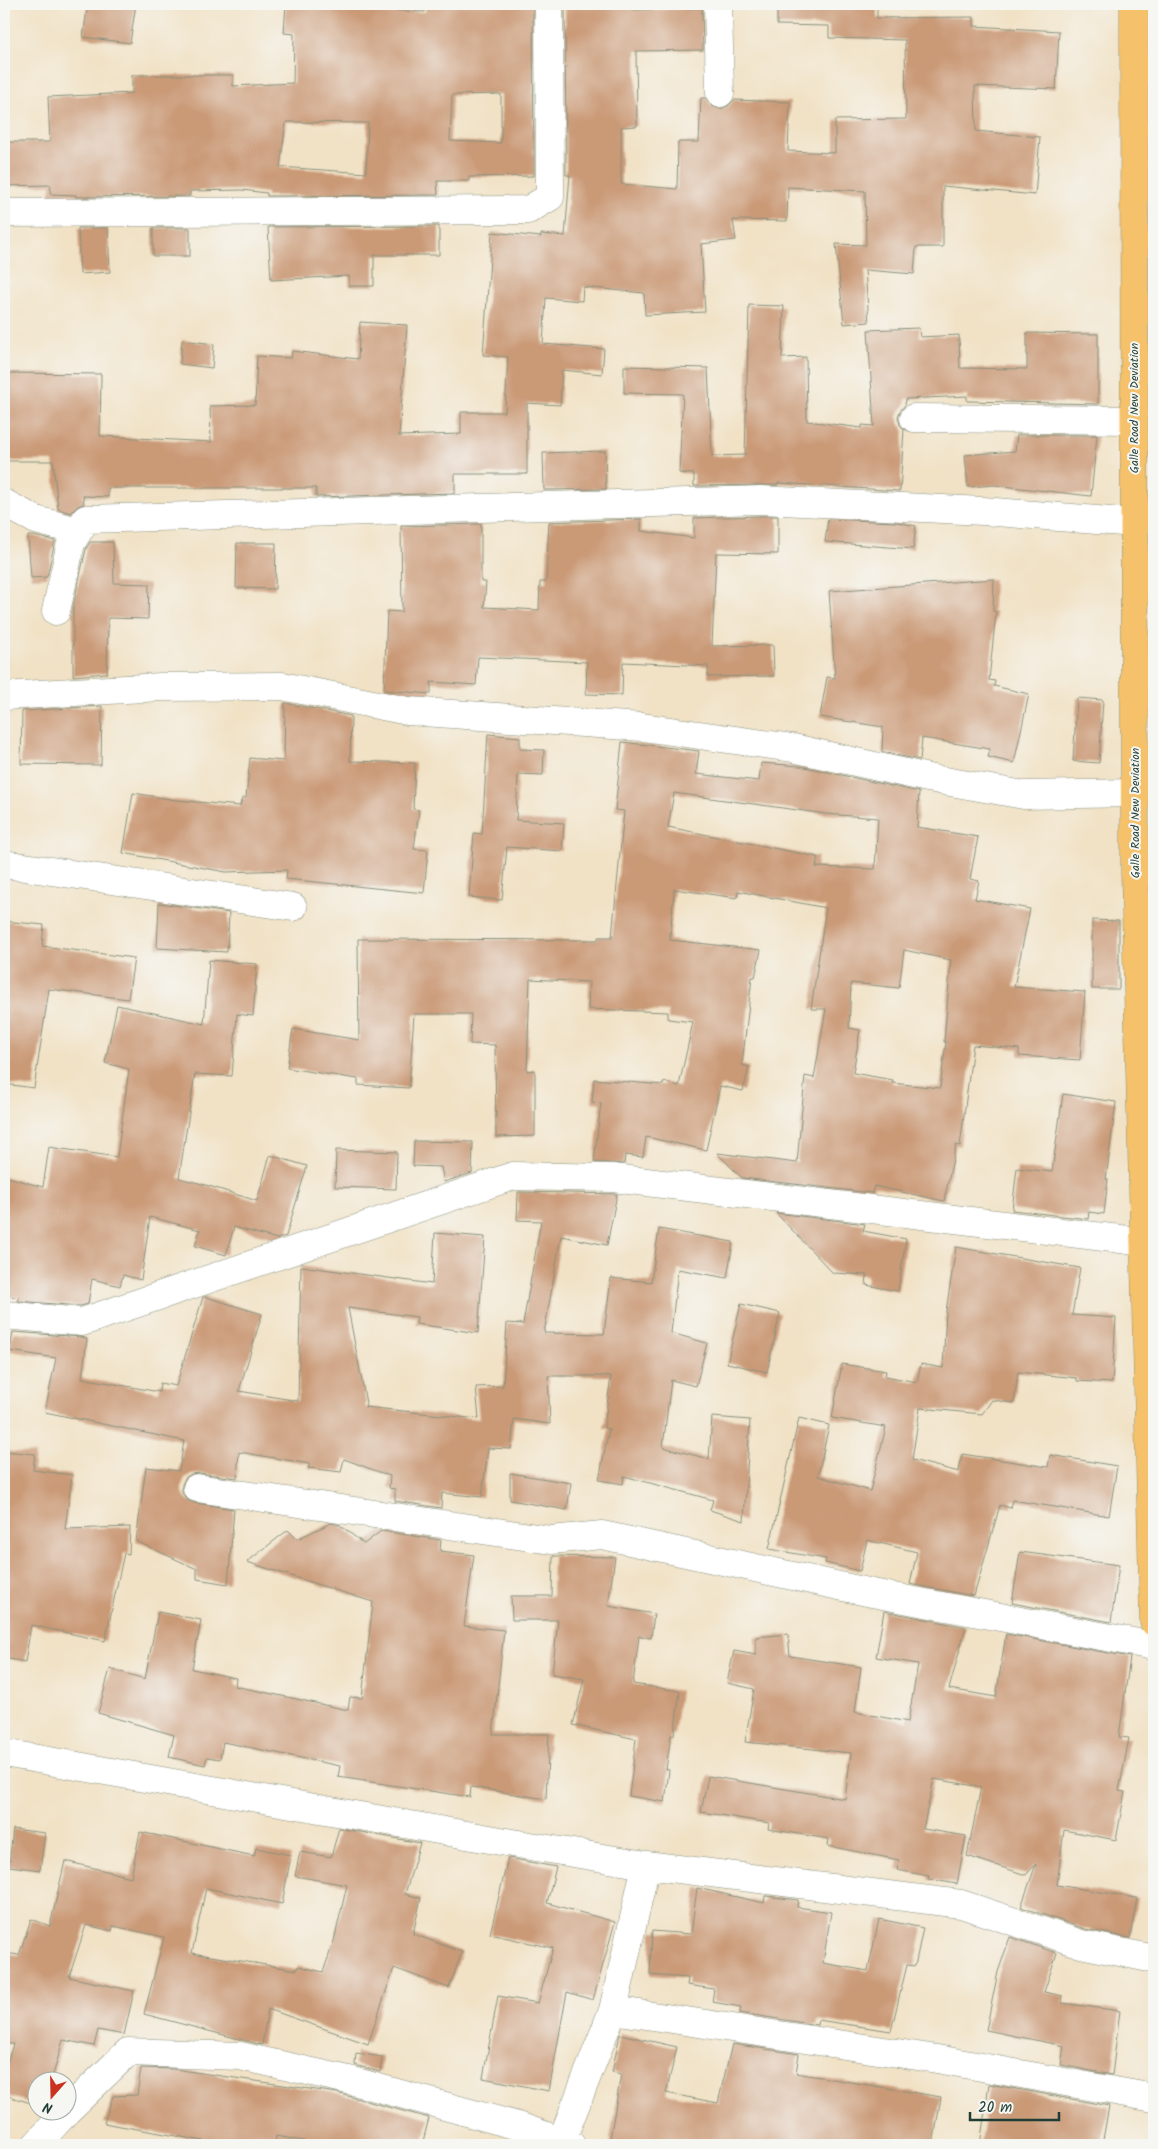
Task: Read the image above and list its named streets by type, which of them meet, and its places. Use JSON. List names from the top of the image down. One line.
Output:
{"streets":{"main road":["Galle Road New Deviation"]},"scale_bar":"20 m","north":"bottom"}
